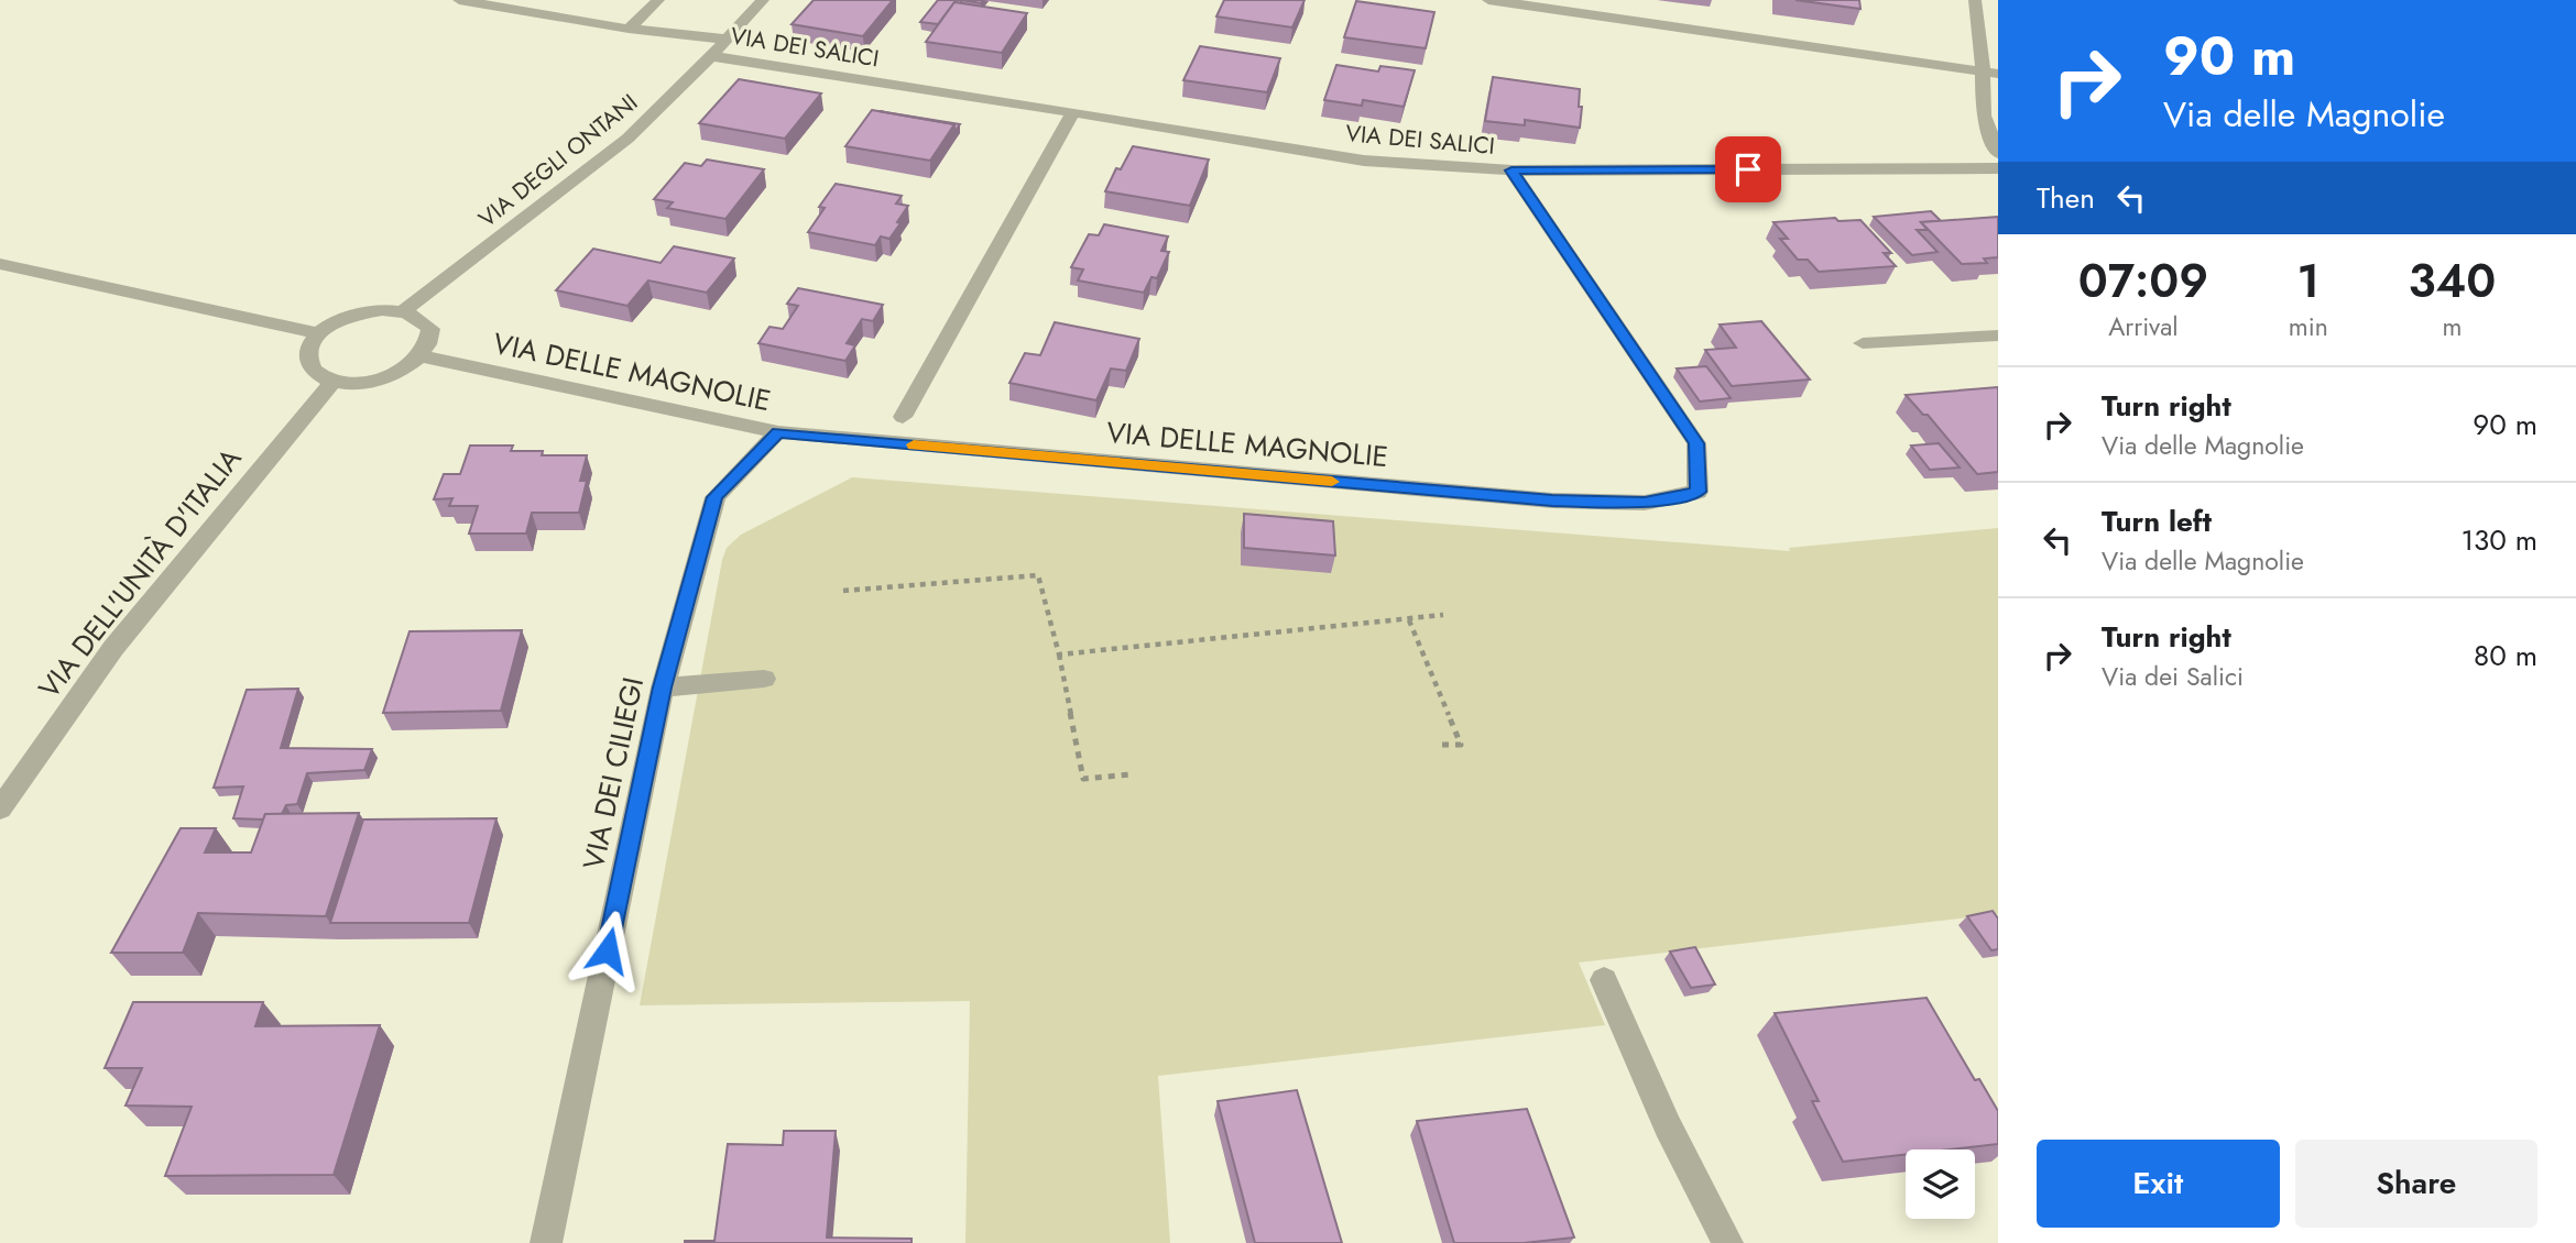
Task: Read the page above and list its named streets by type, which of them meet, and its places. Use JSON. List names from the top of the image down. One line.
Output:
{"streets":{"street":["VIA DEI SALICI","VIA DEGLI ONTANI","VIA DELLE MAGNOLIE","VIA DELL'UNITÀ D'ITALIA","VIA DEI CILIEGI"]},"crossings":[["VIA DEI SALICI","VIA DEGLI ONTANI"],["VIA DEI SALICI","VIA DELLE MAGNOLIE"],["VIA DELLE MAGNOLIE","VIA DEI CILIEGI"]],"page":{"turn":["90 m","Via delle Magnolie"],"then":"Then","eta":["07:09","Arrival","1","min","340","m"],"list":[{"name":"Turn right","note":"Via delle Magnolie","value":"90 m"},{"name":"Turn left","note":"Via delle Magnolie","value":"130 m"},{"name":"Turn right","note":"Via dei Salici","value":"80 m"}],"buttons":["Exit","Share"]}}
